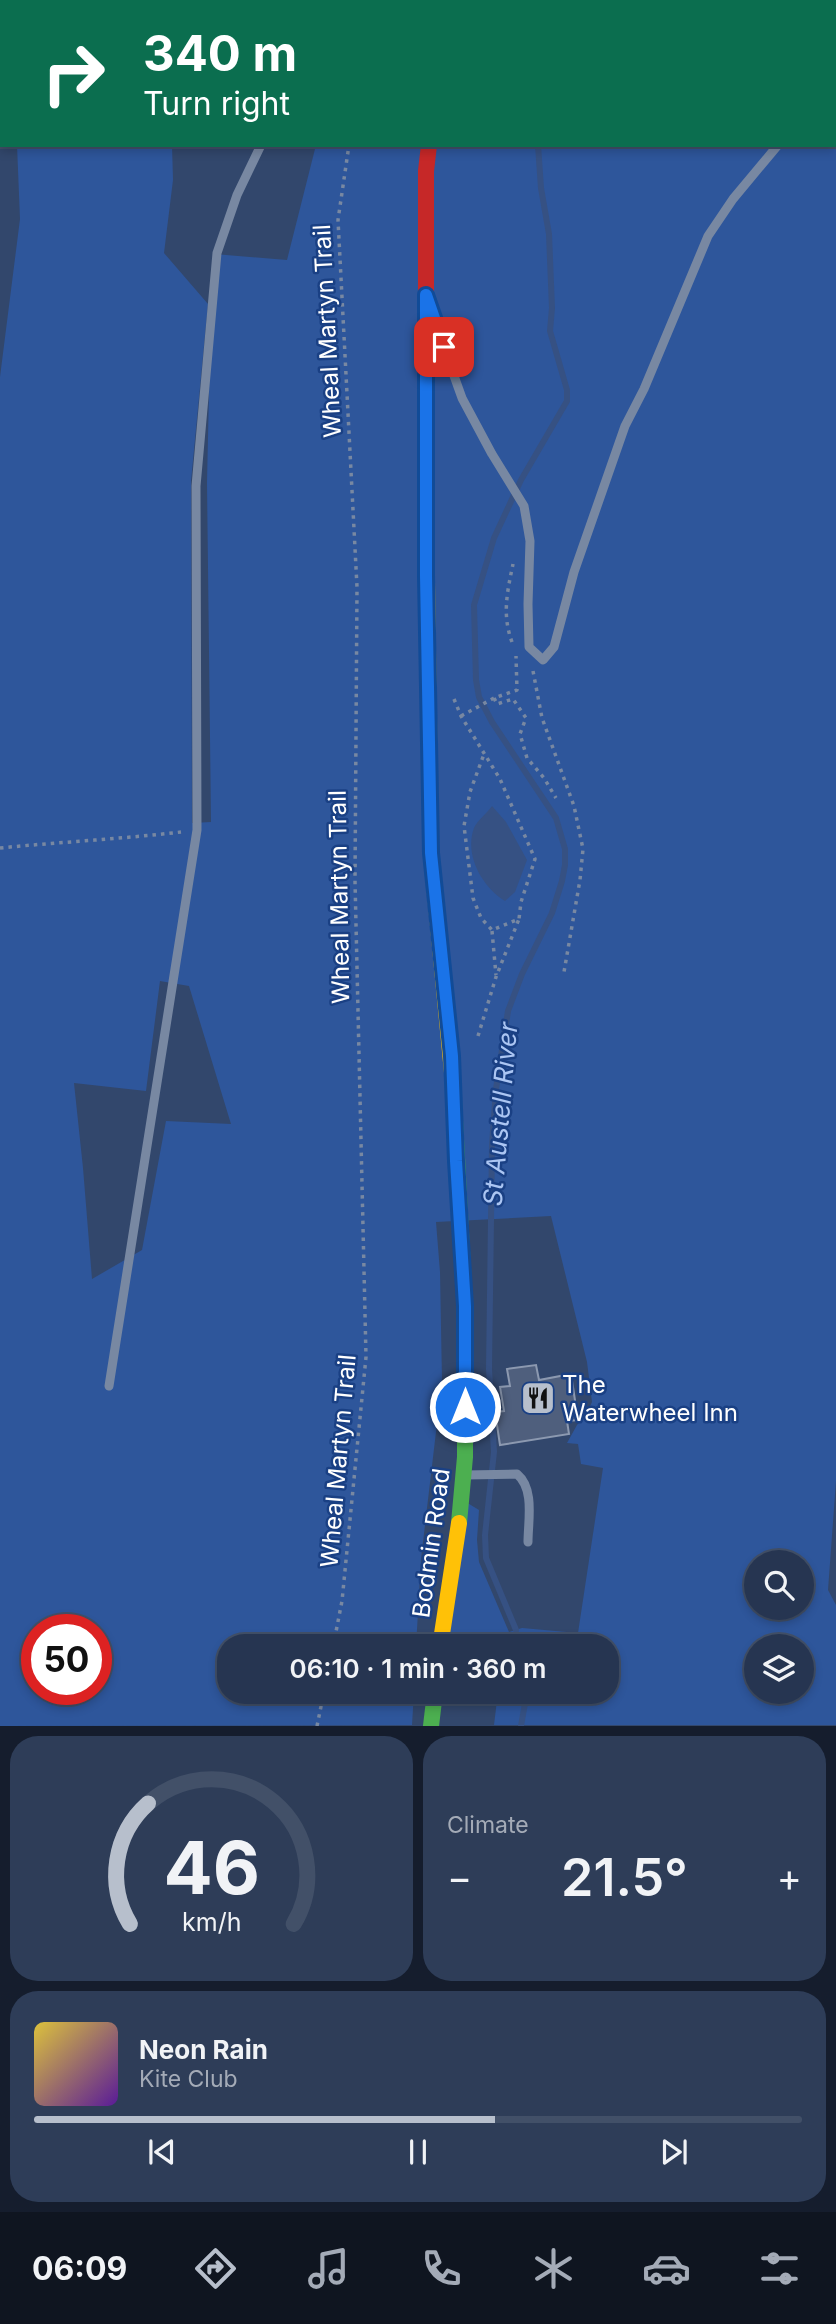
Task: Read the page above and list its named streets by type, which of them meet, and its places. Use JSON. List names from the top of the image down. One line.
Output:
{"streets":{"main road":["Bodmin Road"],"path":["Wheal Martyn Trail"]},"water":["St Austell River"],"places":{"restaurant":["The Waterwheel Inn"]},"page":{"turn":["340 m","Turn right"],"limit":"50","trip":"06:10 · 1 min · 360 m","tile":"Climate","heat":["−","21.5°","+"],"song":["Neon Rain","Kite Club"],"tabs":"06:09","gauge":["46","km/h"]}}
